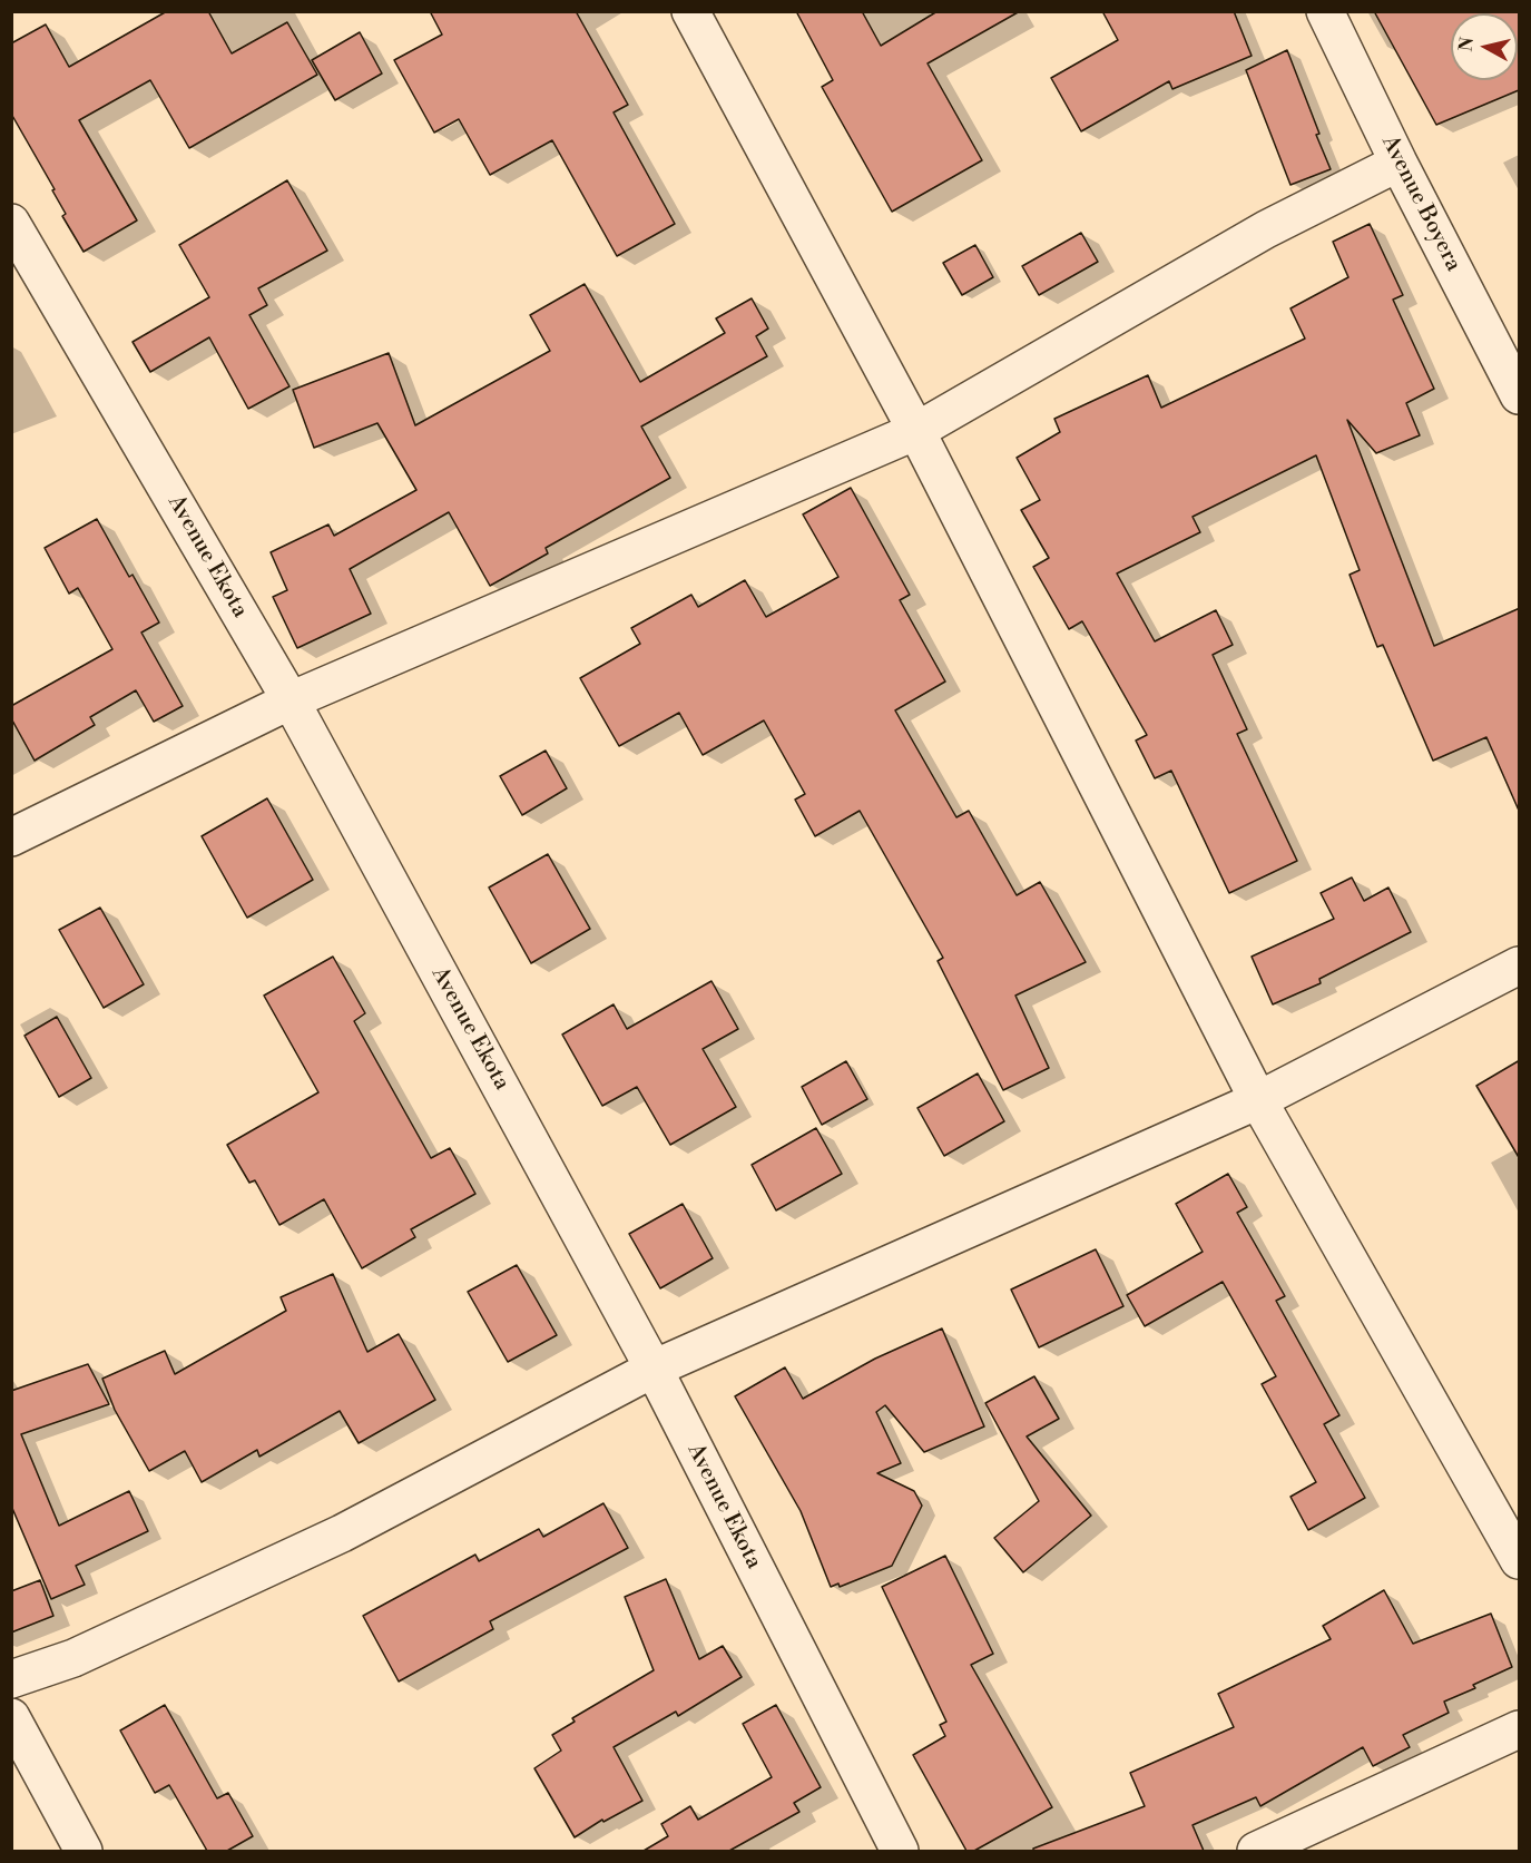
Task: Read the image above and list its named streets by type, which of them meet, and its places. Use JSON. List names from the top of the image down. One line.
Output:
{"streets":{"street":["Avenue Boyera","Avenue Ekota"]},"north":"left"}
